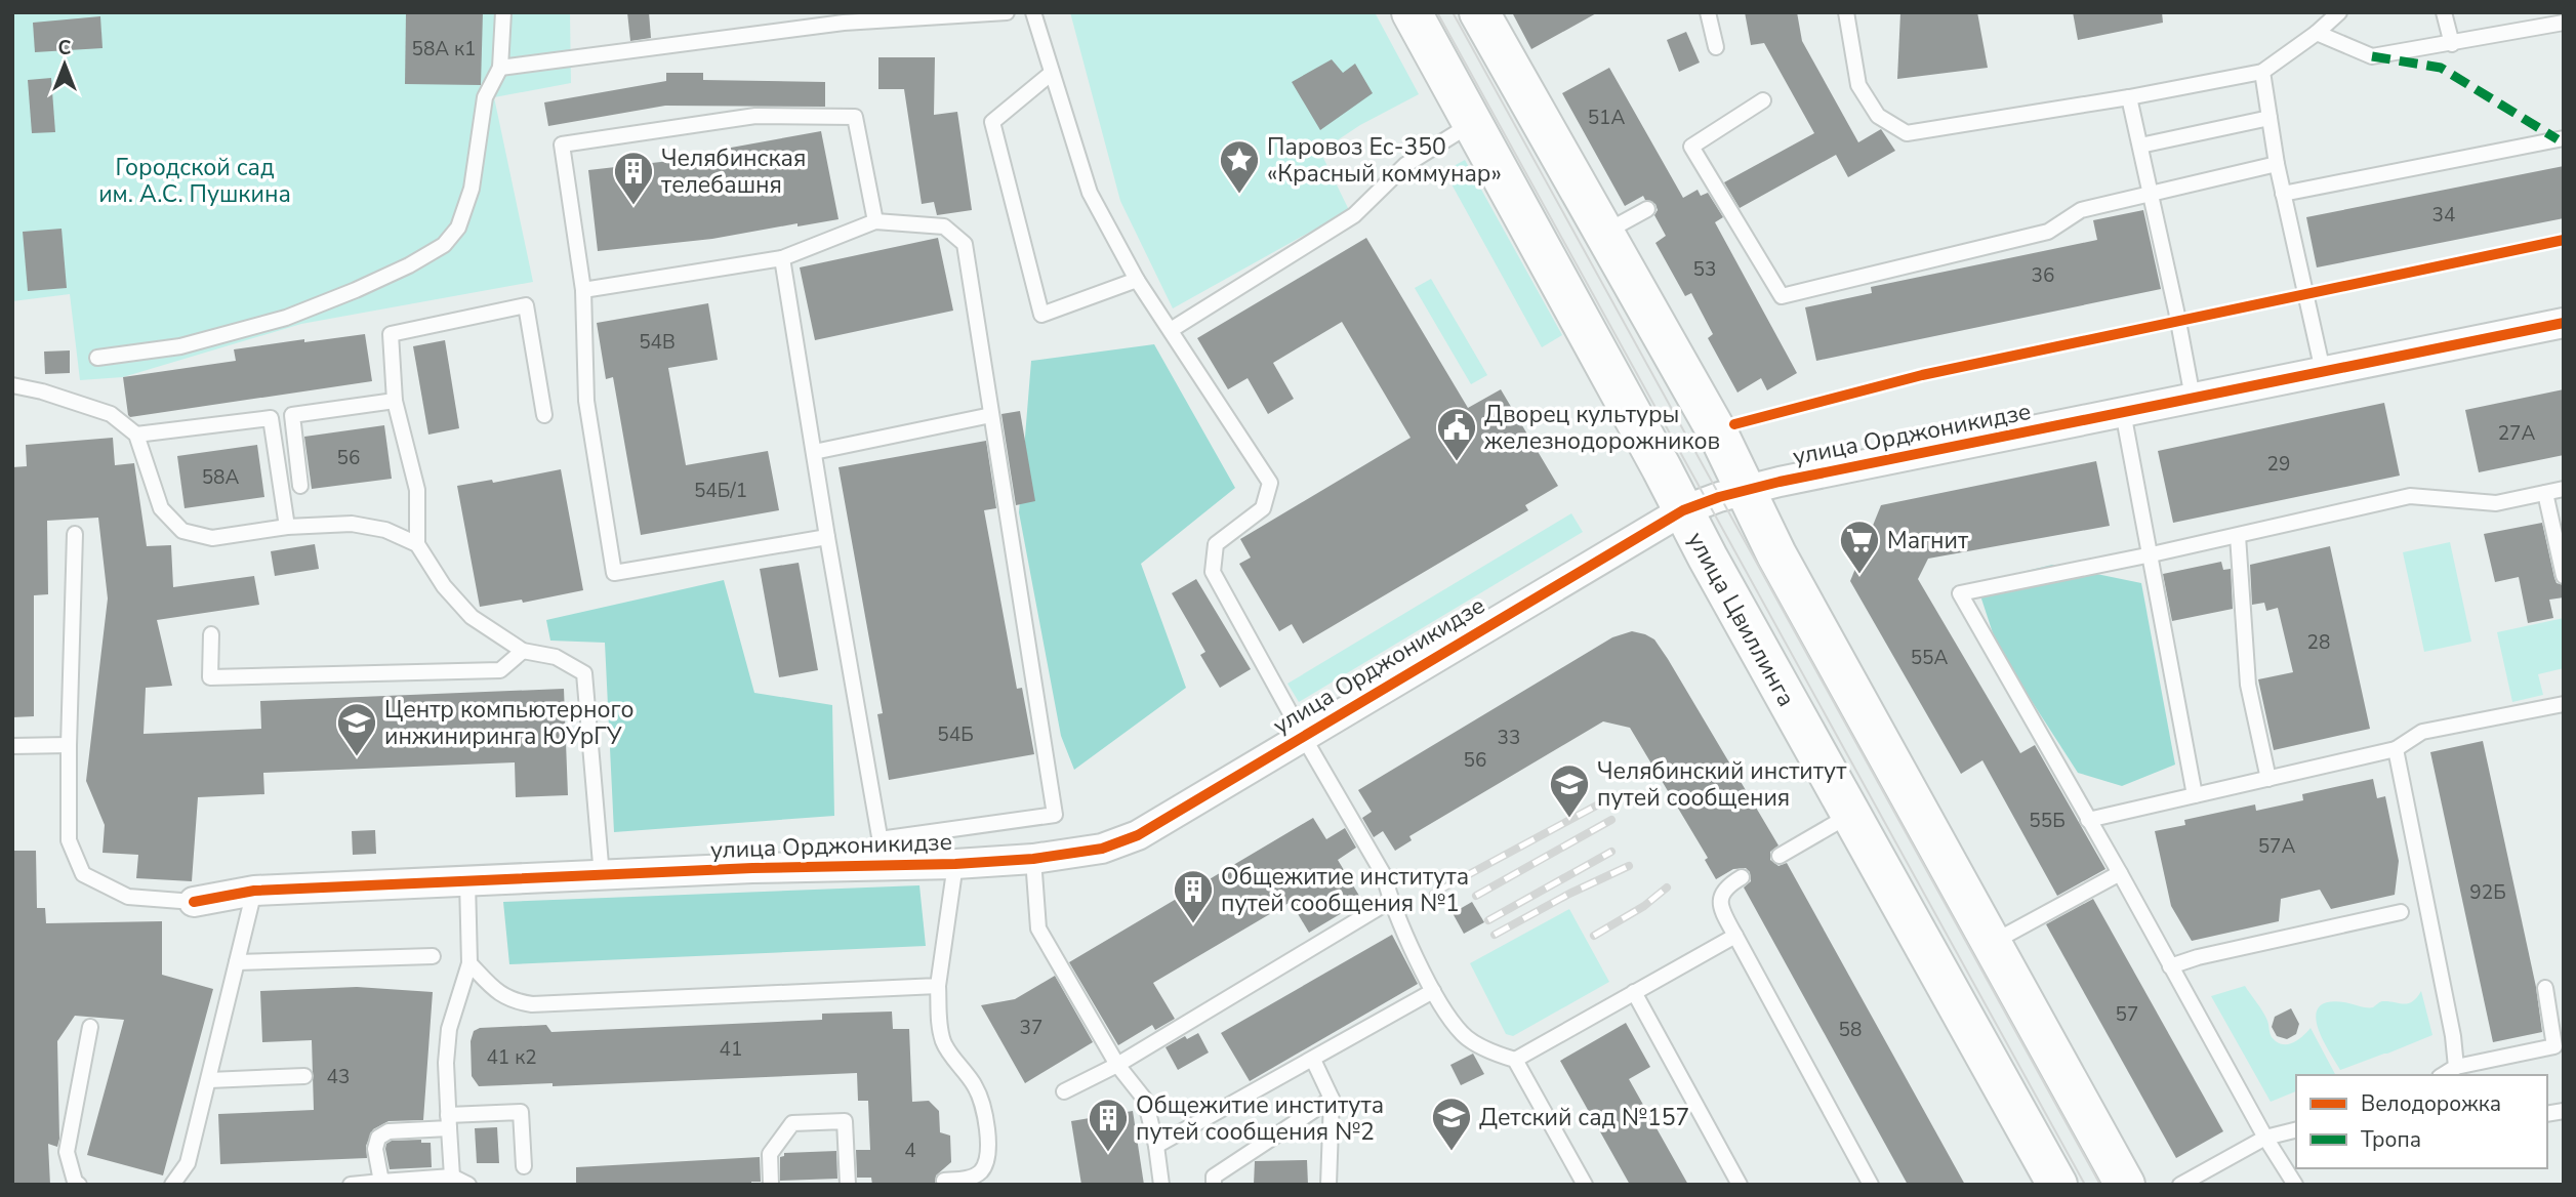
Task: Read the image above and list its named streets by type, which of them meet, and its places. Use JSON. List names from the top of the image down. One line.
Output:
{"streets":{"main road":["улица Цвиллинга"],"street":["улица Орджоникидзе"]},"crossings":[["улица Орджоникидзе","улица Цвиллинга"]],"parks":["Городской сад им. А.С. Пушкина"],"places":{"place":["Паровоз Ес-350 «Красный коммунар»"],"building":["Челябинская телебашня","Общежитие института путей сообщения №1","Общежитие института путей сообщения №2"],"public building":["Дворец культуры железнодорожников"],"supermarket":["Магнит"],"school or university":["Центр компьютерного инжиниринга ЮУрГУ","Челябинский институт путей сообщения","Детский сад №157"]},"house_numbers":["58А к1","51А","34","53","36","54В","27А","56","29","58А","54Б/1","28","55А","54Б","33","56","55Б","57А","92Б","57","37","58","41","41 к2","43","4"],"legend":["Велодорожка","Тропа"],"north":"top"}
